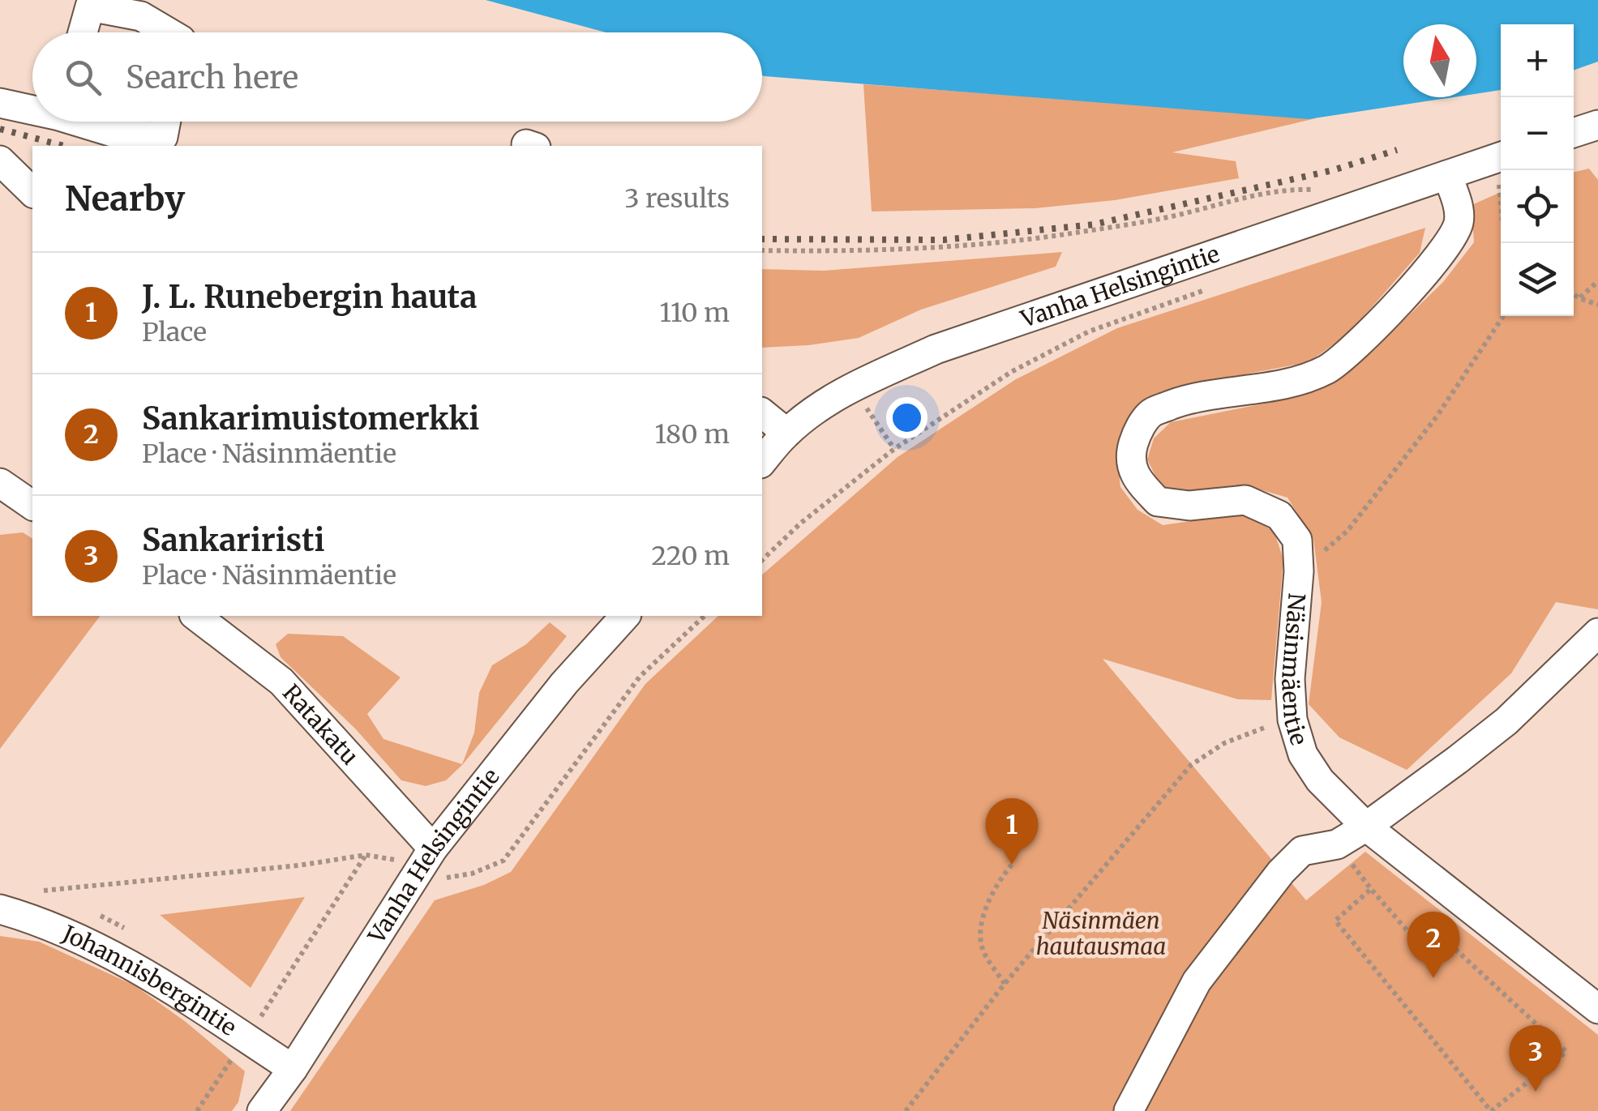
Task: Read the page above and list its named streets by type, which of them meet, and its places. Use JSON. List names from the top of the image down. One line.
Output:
{"streets":{"street":["Vanha Helsingintie","Näsinmäentie","Ratakatu","Johannisbergintie"]},"crossings":[["Vanha Helsingintie","Näsinmäentie"],["Vanha Helsingintie","Ratakatu"],["Vanha Helsingintie","Johannisbergintie"]],"parks":["Näsinmäen hautausmaa"],"north":"top","page":{"map_buttons":["+","−"],"search":"Search here","heading":["Nearby","3 results"],"list":[{"mark":"1","name":"J. L. Runebergin hauta","note":"Place","value":"110 m"},{"mark":"2","name":"Sankarimuistomerkki","note":"Place · Näsinmäentie","value":"180 m"},{"mark":"3","name":"Sankariristi","note":"Place · Näsinmäentie","value":"220 m"}],"pins":["1","2","3"]}}
